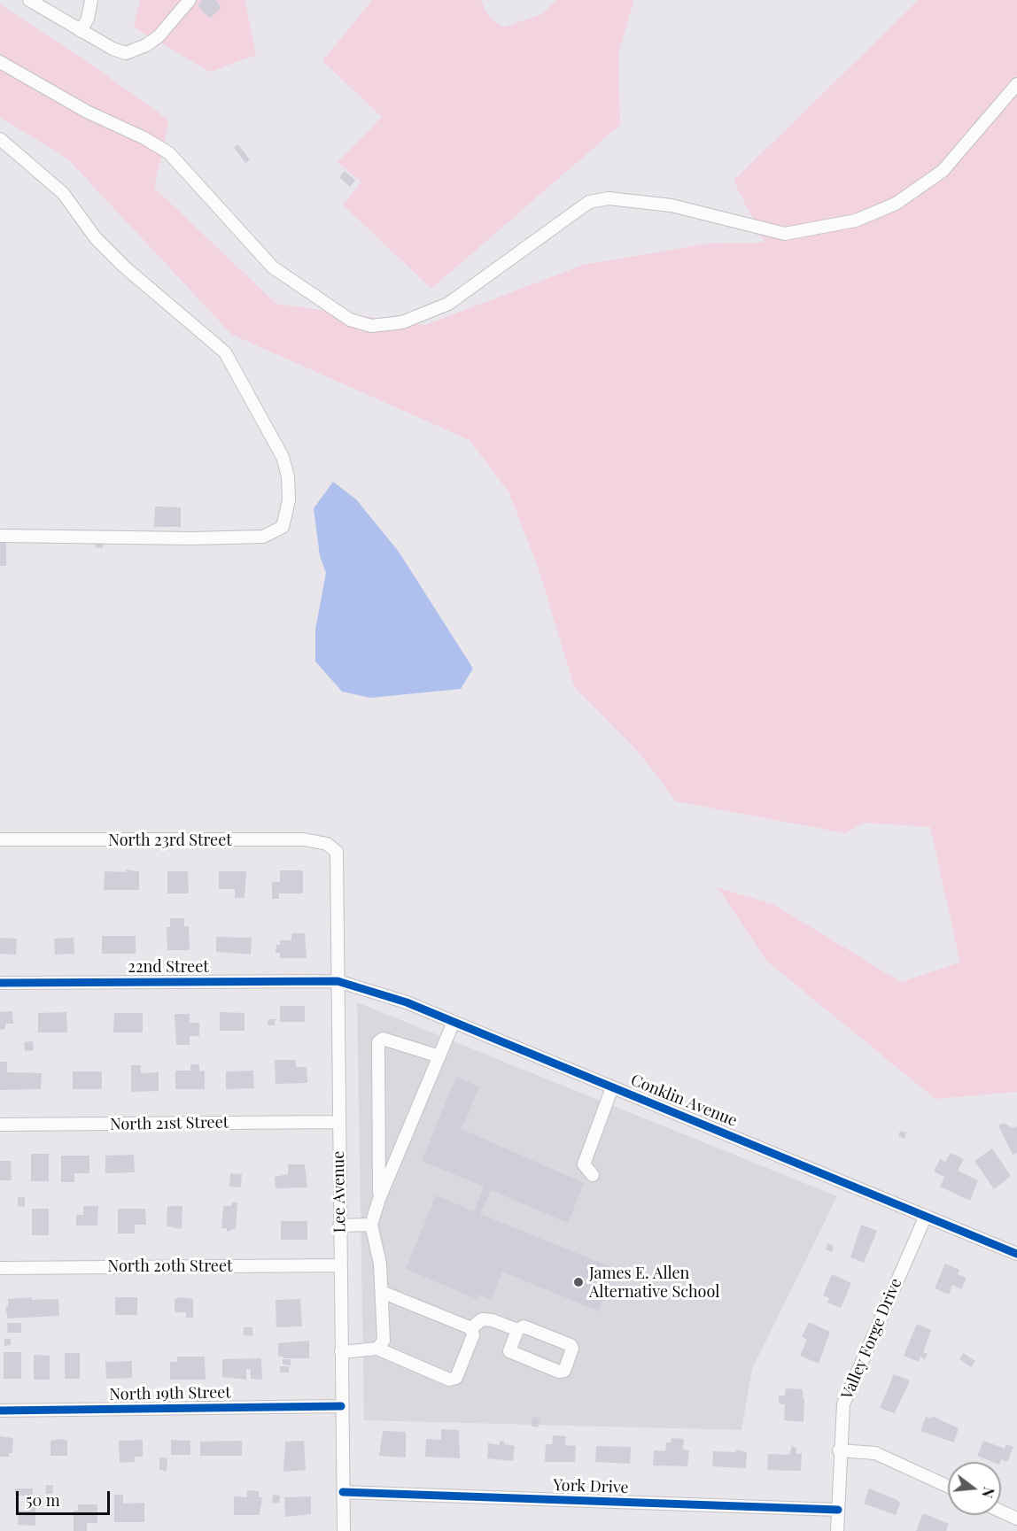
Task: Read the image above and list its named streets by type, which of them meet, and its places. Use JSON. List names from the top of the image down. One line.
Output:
{"streets":{"street":["North 23rd Street","22nd Street","Conklin Avenue","North 21st Street","Lee Avenue","North 20th Street","Valley Forge Drive","North 19th Street","York Drive"]},"crossings":[["North 23rd Street","Lee Avenue"],["22nd Street","Conklin Avenue"],["22nd Street","Lee Avenue"],["Conklin Avenue","Lee Avenue"],["Conklin Avenue","Valley Forge Drive"],["North 21st Street","Lee Avenue"],["Lee Avenue","North 20th Street"],["Lee Avenue","North 19th Street"],["Lee Avenue","York Drive"],["Valley Forge Drive","York Drive"]],"places":["James E. Allen Alternative School"],"scale_bar":"50 m","north":"right"}
